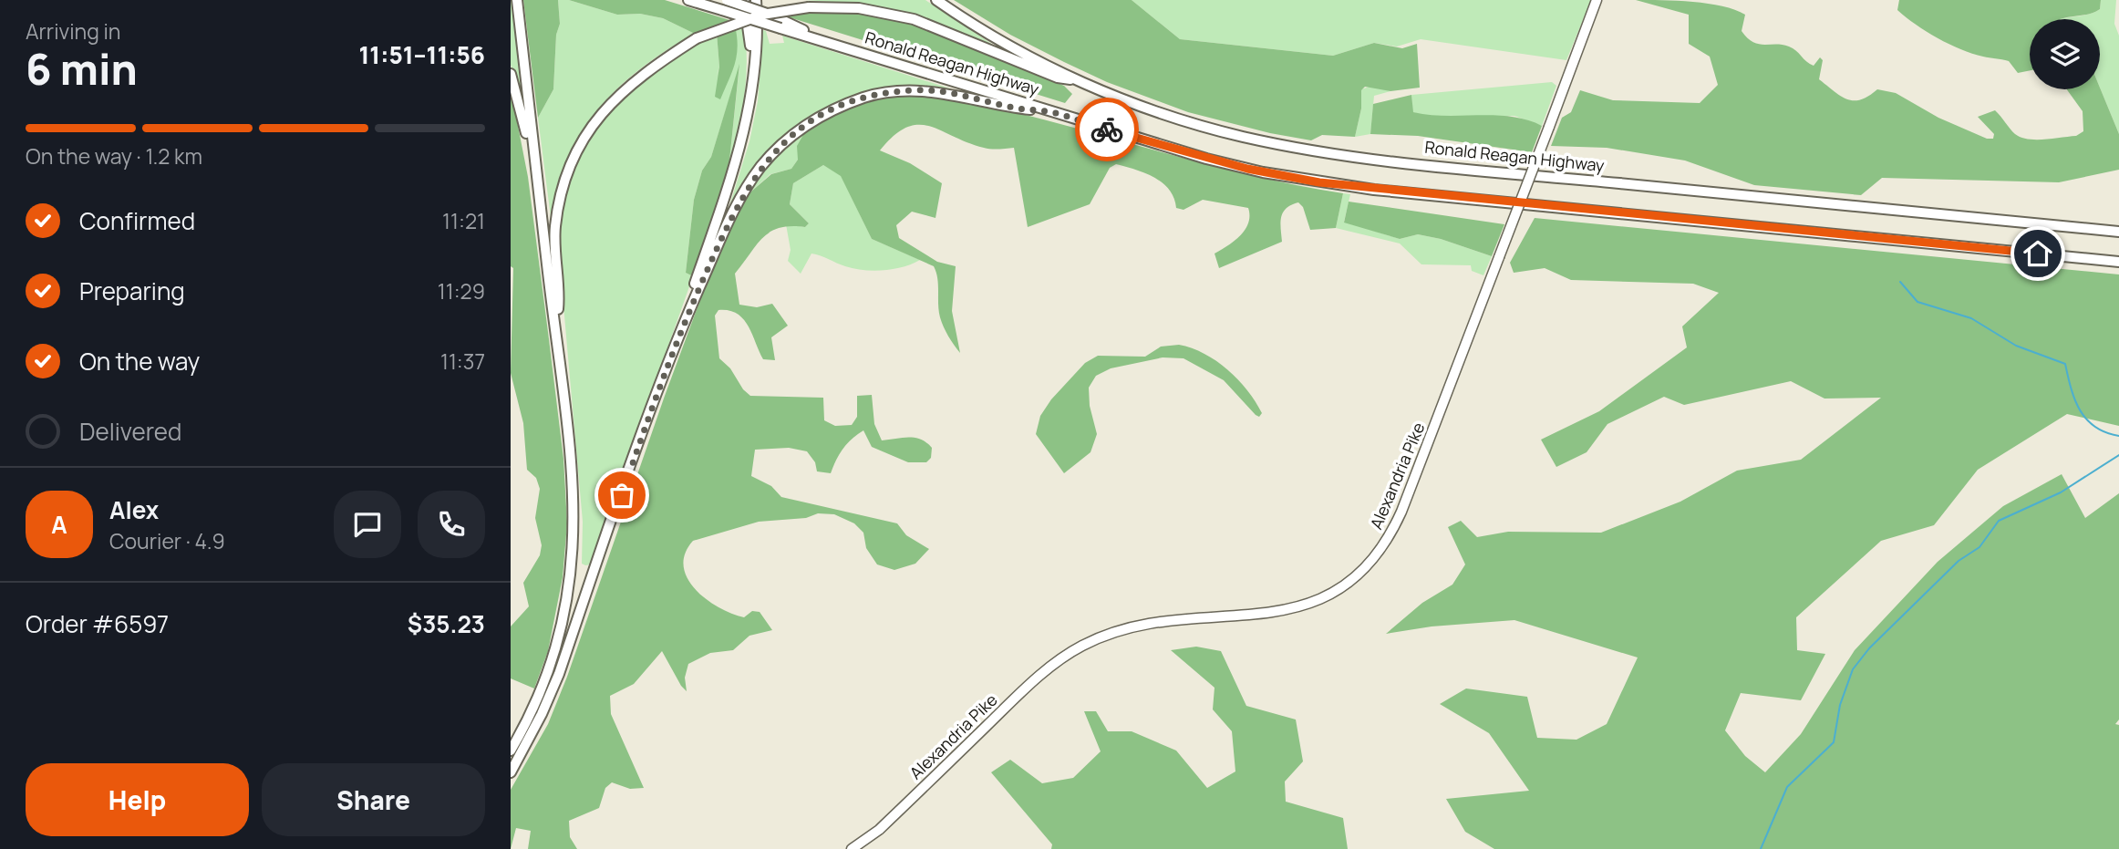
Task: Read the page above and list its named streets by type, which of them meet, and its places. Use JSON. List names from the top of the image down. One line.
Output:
{"streets":{"highway":["Ronald Reagan Highway"],"main road":["Alexandria Pike"]},"page":{"heading":["6 min","Arriving in","11:51–11:56"],"panel":["Alex","Courier · 4.9","Order #6597","$35.23"],"bar":"On the way · 1.2 km","list":[["Confirmed","11:21"],["Preparing","11:29"],["On the way","11:37"],"Delivered"],"round":"A","buttons":["Help","Share"]}}
